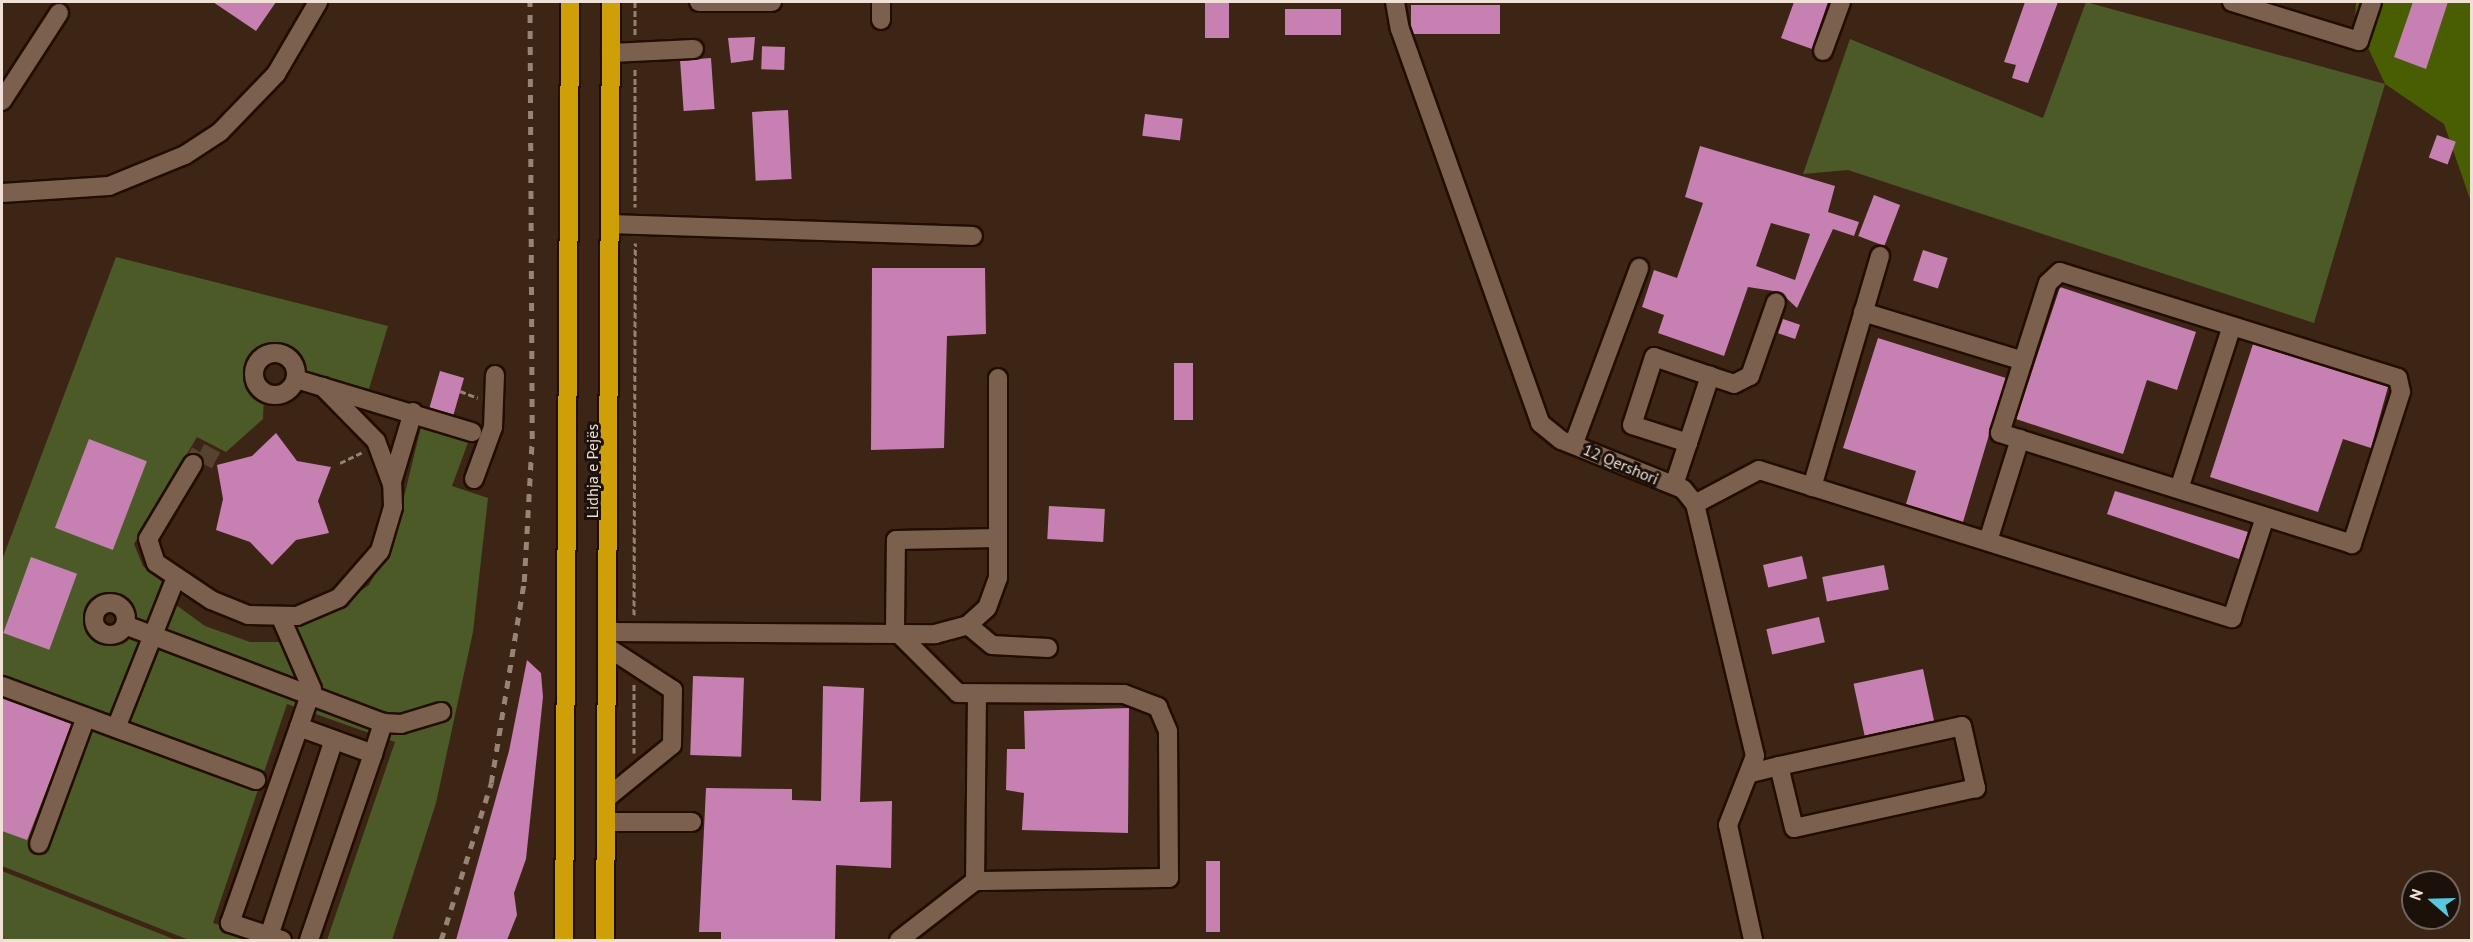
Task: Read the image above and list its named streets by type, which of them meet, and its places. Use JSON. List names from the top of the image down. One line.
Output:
{"streets":{"highway":["Lidhja e Pejës"],"street":["12 Qershori"]},"north":"left"}
